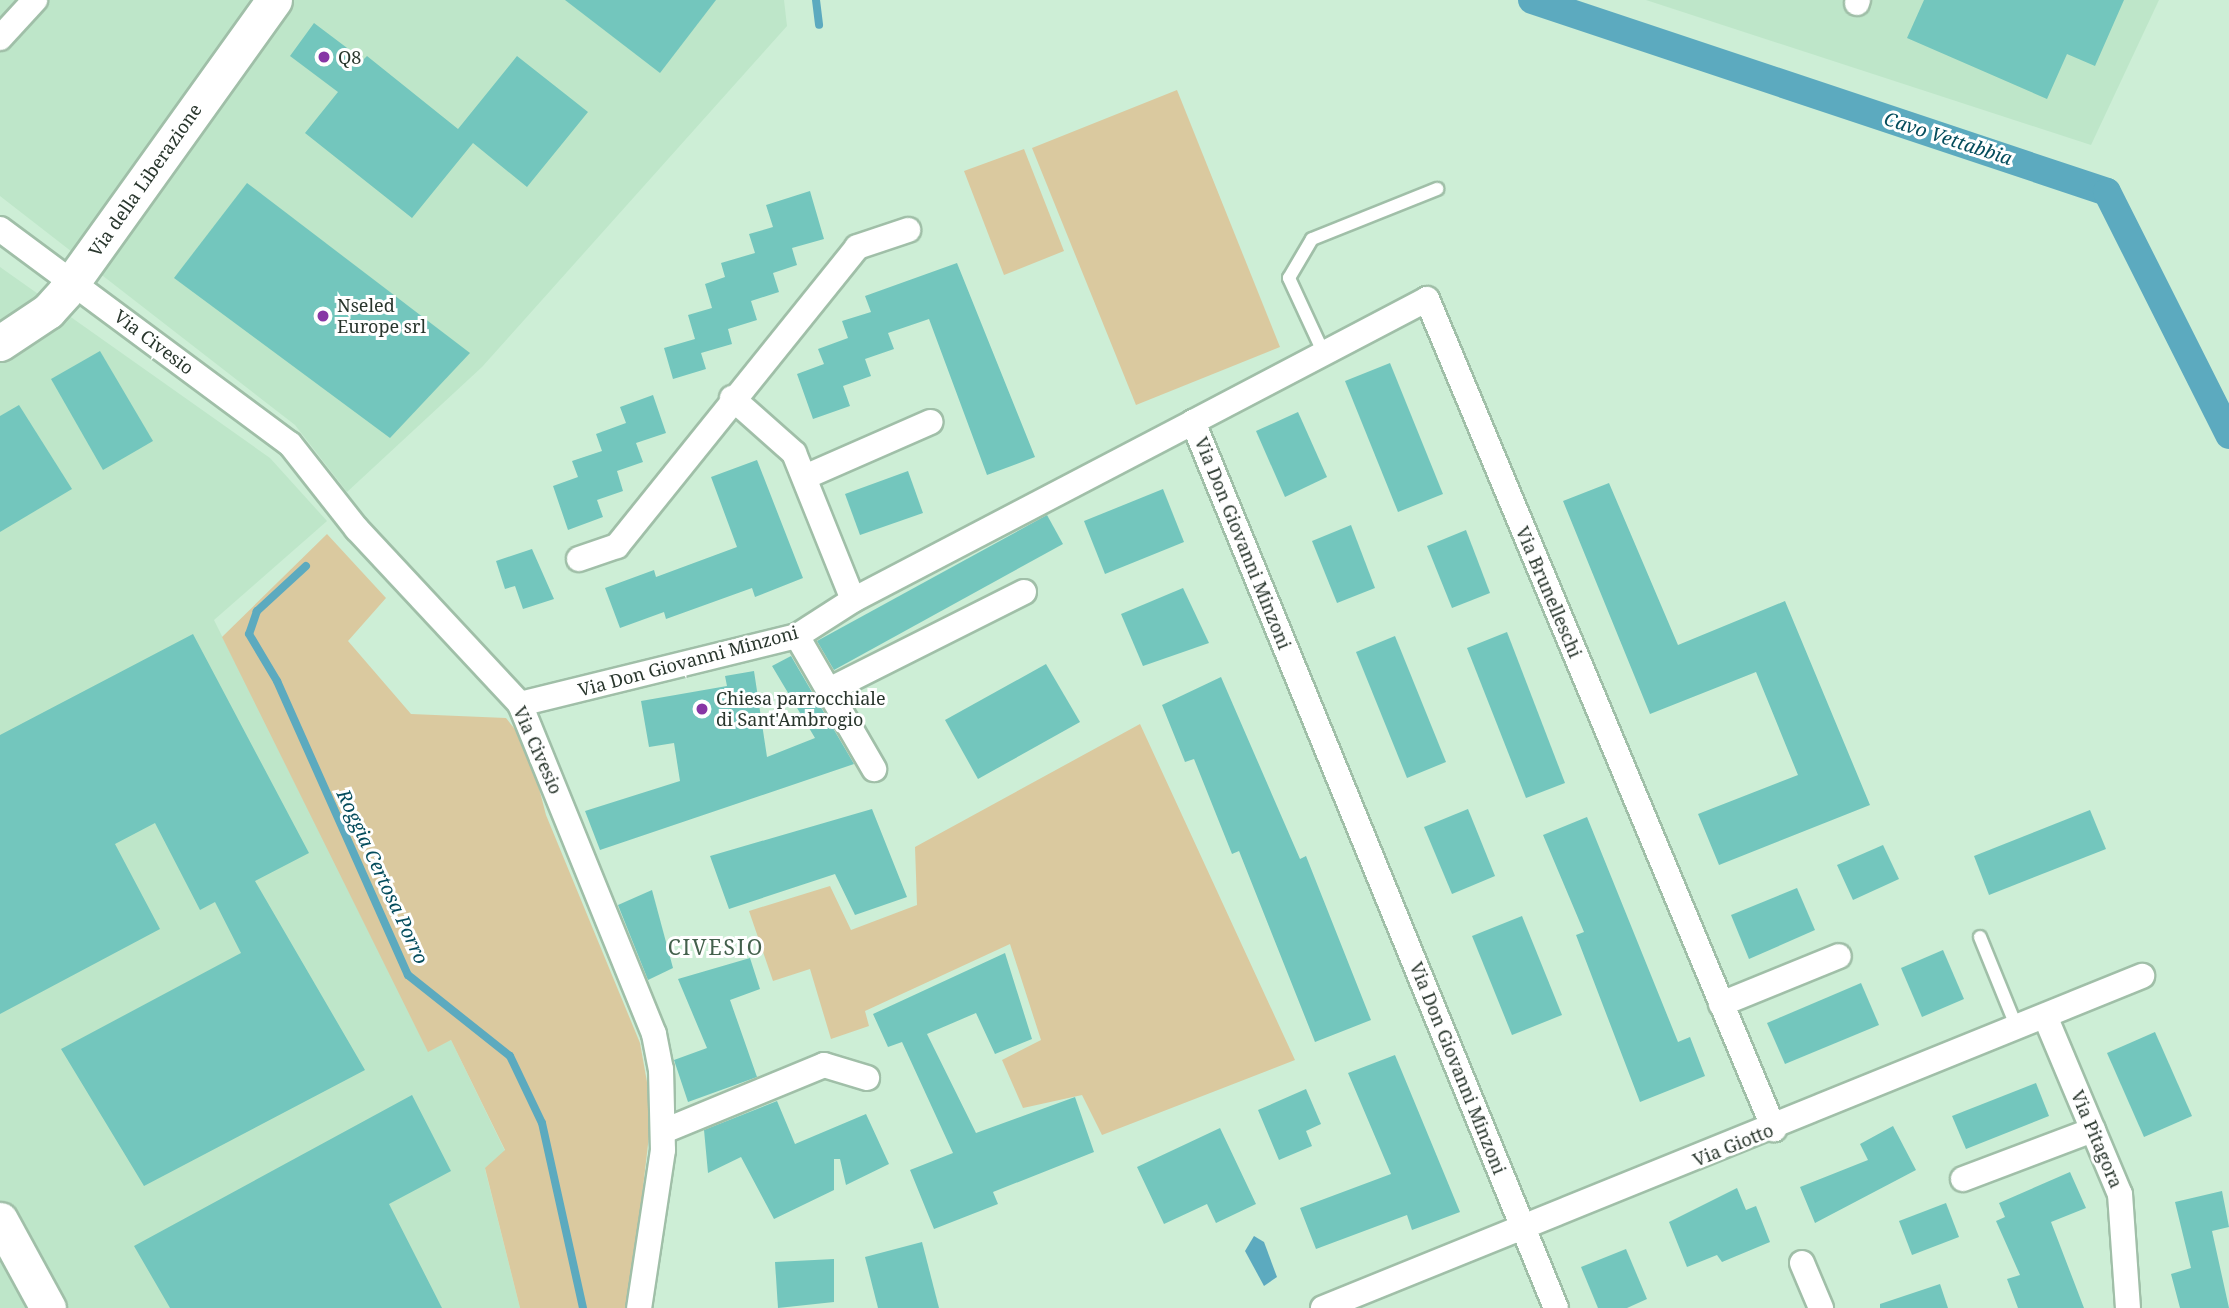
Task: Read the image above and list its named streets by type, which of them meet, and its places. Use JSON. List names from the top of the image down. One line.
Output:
{"streets":{"street":["Via della Liberazione","Via Civesio","Via Don Giovanni Minzoni","Via Brunelleschi","Via Pitagora","Via Giotto"]},"crossings":[["Via della Liberazione","Via Civesio"],["Via Civesio","Via Don Giovanni Minzoni"],["Via Don Giovanni Minzoni","Via Brunelleschi"],["Via Don Giovanni Minzoni","Via Giotto"],["Via Brunelleschi","Via Giotto"],["Via Pitagora","Via Giotto"]],"districts":["CIVESIO"],"water":["Cavo Vettabbia","Roggia Certosa Porro"],"places":["Q8","Nseled Europe srl","Chiesa parrocchiale di Sant'Ambrogio"]}
